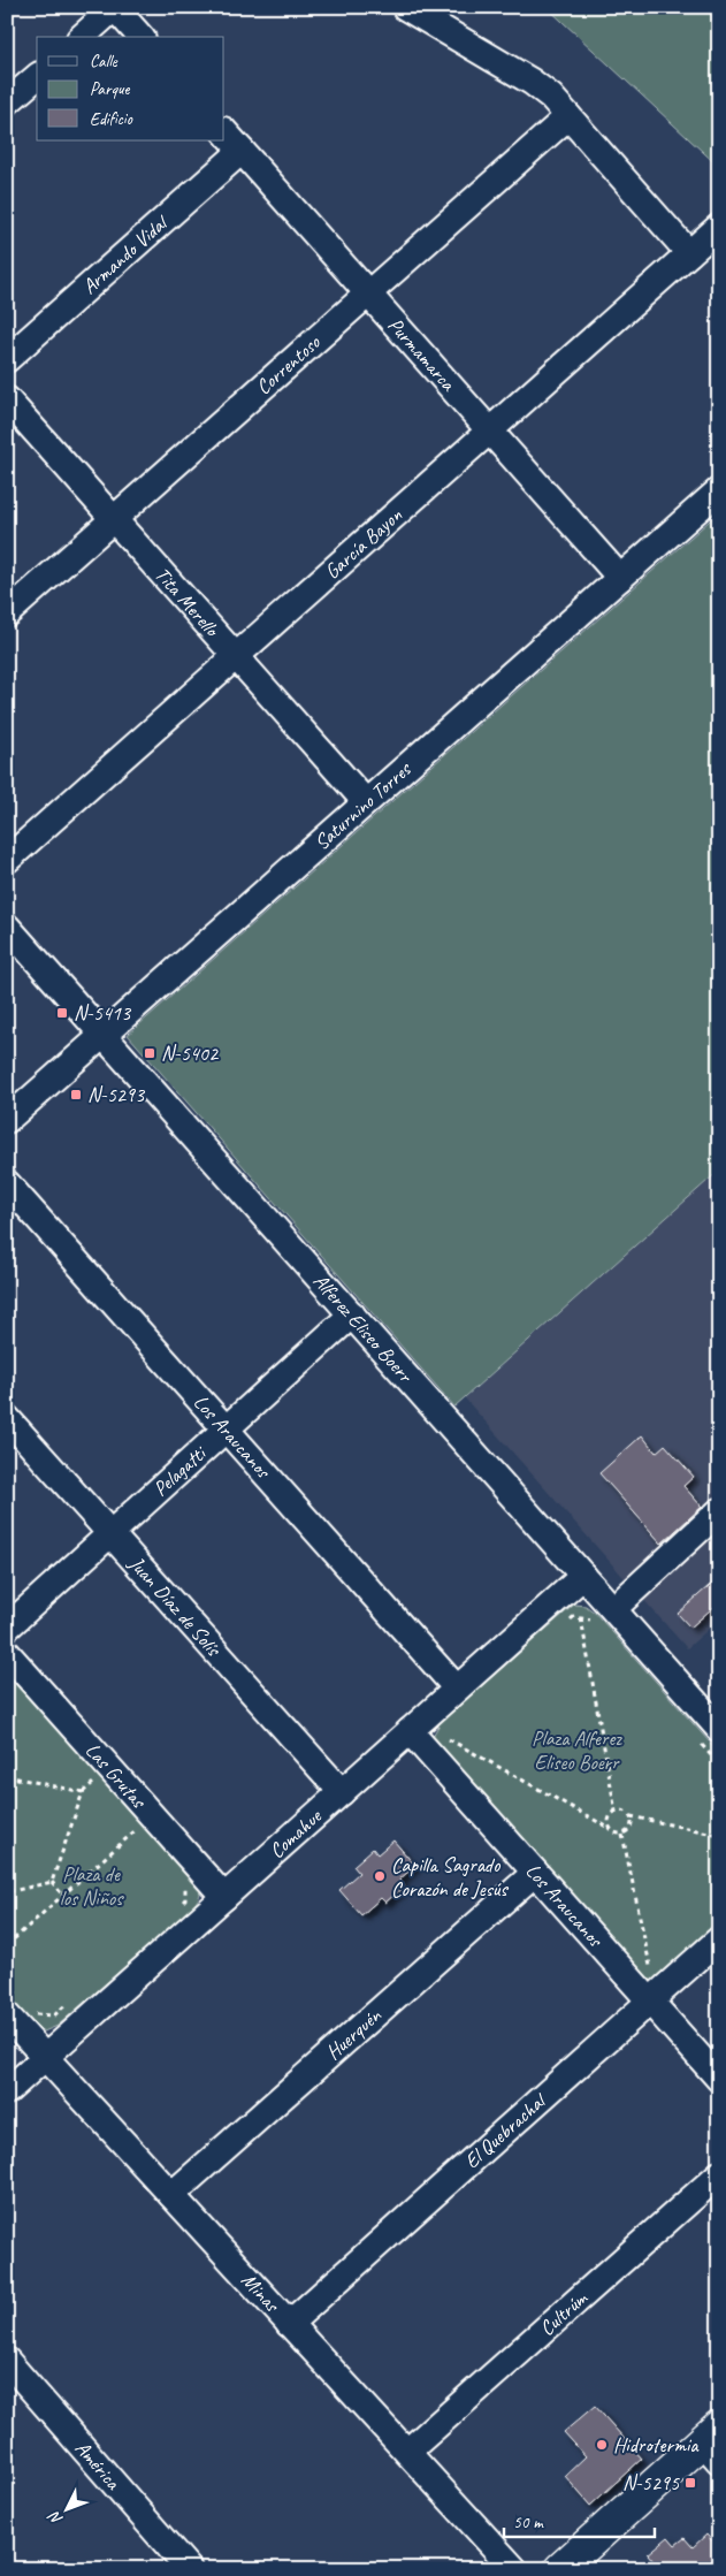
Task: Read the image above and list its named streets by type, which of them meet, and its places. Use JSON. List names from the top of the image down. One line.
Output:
{"streets":{"street":["Armando Vidal","Purmamarca","Correntoso","García Bayon","Tita Merello","Saturnino Torres","Alferez Eliseo Boerr","Los Araucanos","Pelagatti","Juan Díaz de Solís","Las Grutas","Comahue","Huerquén","El Quebrachal","Minas","Cultrúm","América"]},"crossings":[["Armando Vidal","Purmamarca"],["Purmamarca","Correntoso"],["Purmamarca","García Bayon"],["Purmamarca","Saturnino Torres"],["Correntoso","Tita Merello"],["García Bayon","Tita Merello"],["Tita Merello","Saturnino Torres"],["Saturnino Torres","Alferez Eliseo Boerr"],["Alferez Eliseo Boerr","Pelagatti"],["Alferez Eliseo Boerr","Comahue"],["Los Araucanos","Pelagatti"],["Los Araucanos","Comahue"],["Los Araucanos","Huerquén"],["Los Araucanos","El Quebrachal"],["Pelagatti","Juan Díaz de Solís"],["Juan Díaz de Solís","Comahue"],["Las Grutas","Comahue"],["Comahue","Minas"],["Huerquén","Minas"],["El Quebrachal","Minas"],["Minas","Cultrúm"]],"parks":["Plaza Alferez Eliseo Boerr","Plaza de los Niños"],"places":{"transit":["N-5413","N-5402","N-5293","N-5295"],"other":["Capilla Sagrado Corazón de Jesús","Hidrotermia"]},"legend":["Calle","Parque","Edificio"],"scale_bar":"50 m","north":"bottom left"}
